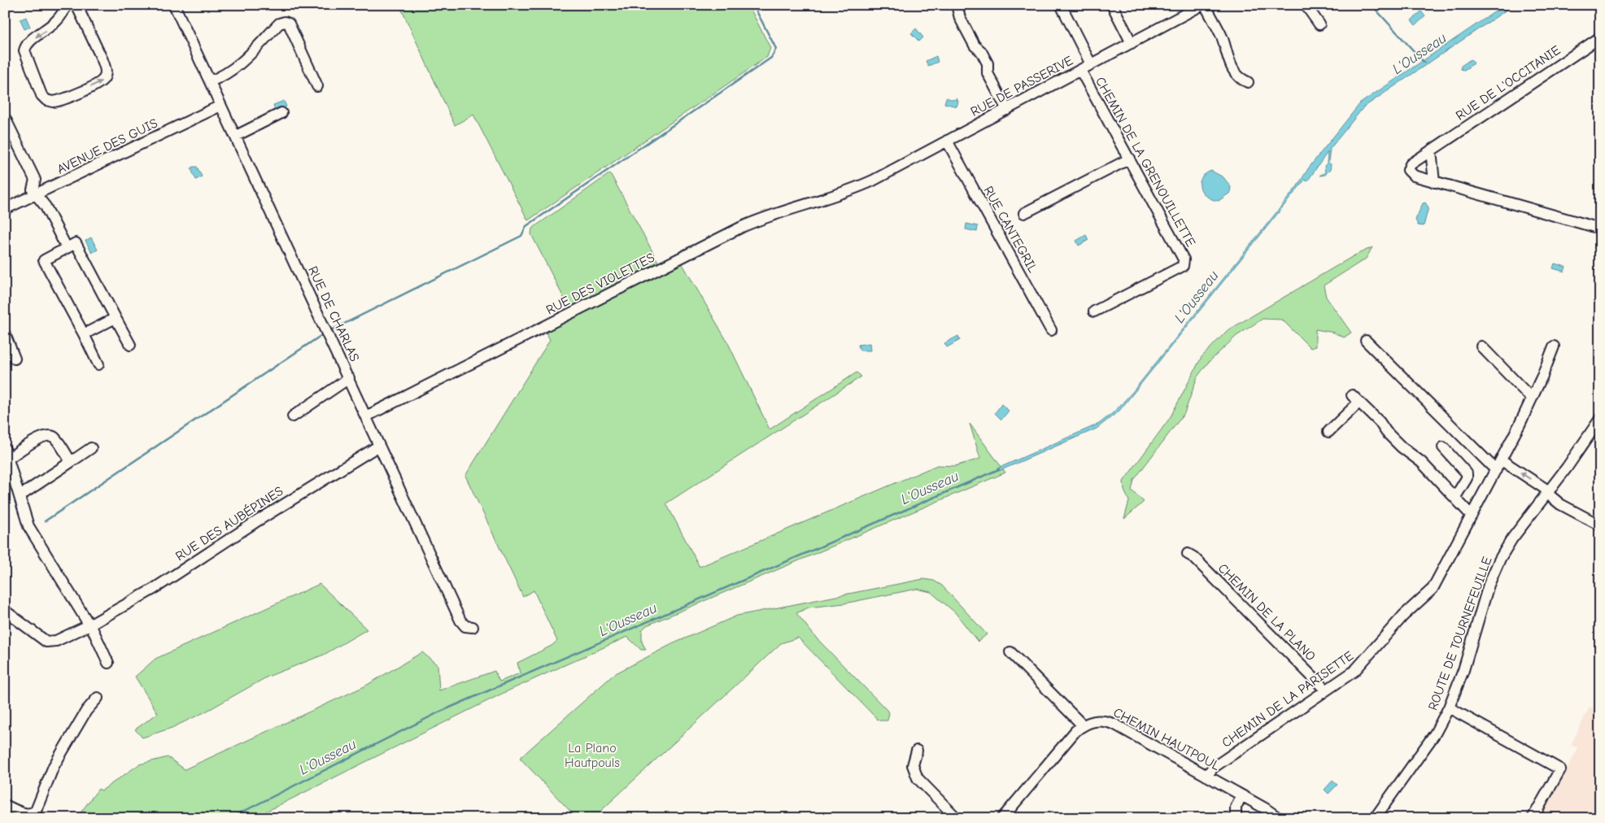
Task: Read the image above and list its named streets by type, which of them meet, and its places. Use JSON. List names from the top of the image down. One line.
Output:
{"streets":{"street":["RUE DE L'OCCITANIE","RUE DE PASSERIVE","AVENUE DES GUIS","CHEMIN DE LA GRENOUILLETTE","RUE CANTEGRIL","RUE DES VIOLETTES","RUE DE CHARLAS","RUE DES AUBÉPINES","CHEMIN DE LA PLANO","ROUTE DE TOURNEFEUILLE","CHEMIN DE LA PARISETTE","CHEMIN HAUTPOUL"]},"crossings":[["RUE DE PASSERIVE","CHEMIN DE LA GRENOUILLETTE"],["RUE DE PASSERIVE","RUE CANTEGRIL"],["RUE DE PASSERIVE","RUE DES VIOLETTES"],["AVENUE DES GUIS","RUE DE CHARLAS"],["RUE DES VIOLETTES","RUE DE CHARLAS"],["RUE DE CHARLAS","RUE DES AUBÉPINES"],["CHEMIN DE LA PLANO","CHEMIN DE LA PARISETTE"],["CHEMIN DE LA PARISETTE","CHEMIN HAUTPOUL"]],"water":["L'Ousseau"],"parks":["La Plano Hautpouls"]}
